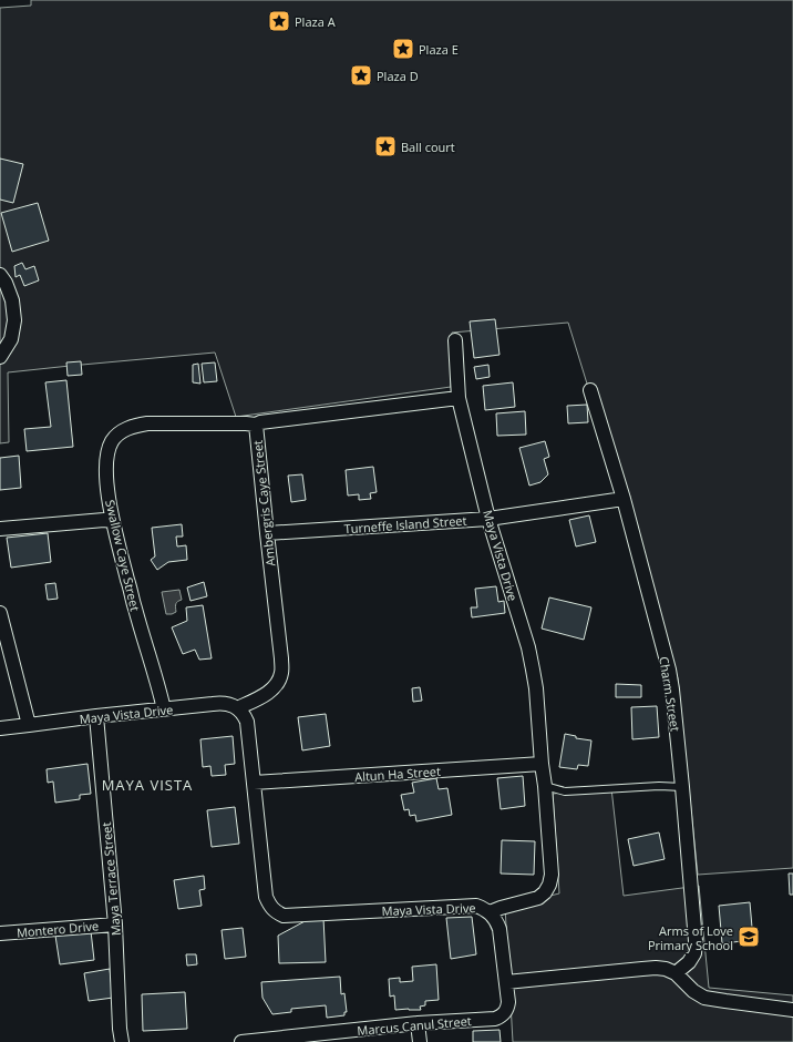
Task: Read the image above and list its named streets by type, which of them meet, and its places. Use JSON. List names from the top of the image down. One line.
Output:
{"streets":{"street":["Ambergris Caye Street","Turneffe Island Street","Swallow Caye Street","Maya Vista Drive","Charm Street","Altun Ha Street","Maya Terrace Street","Montero Drive","Marcus Canul Street"]},"crossings":[["Ambergris Caye Street","Turneffe Island Street"],["Ambergris Caye Street","Swallow Caye Street"],["Ambergris Caye Street","Maya Vista Drive"],["Turneffe Island Street","Maya Vista Drive"],["Turneffe Island Street","Charm Street"],["Swallow Caye Street","Maya Vista Drive"],["Maya Vista Drive","Altun Ha Street"],["Maya Vista Drive","Maya Terrace Street"],["Maya Terrace Street","Montero Drive"]],"districts":["MAYA VISTA"],"places":{"place":["Plaza A","Plaza E","Plaza D","Ball court"],"school or university":["Arms of Love Primary School"]}}
